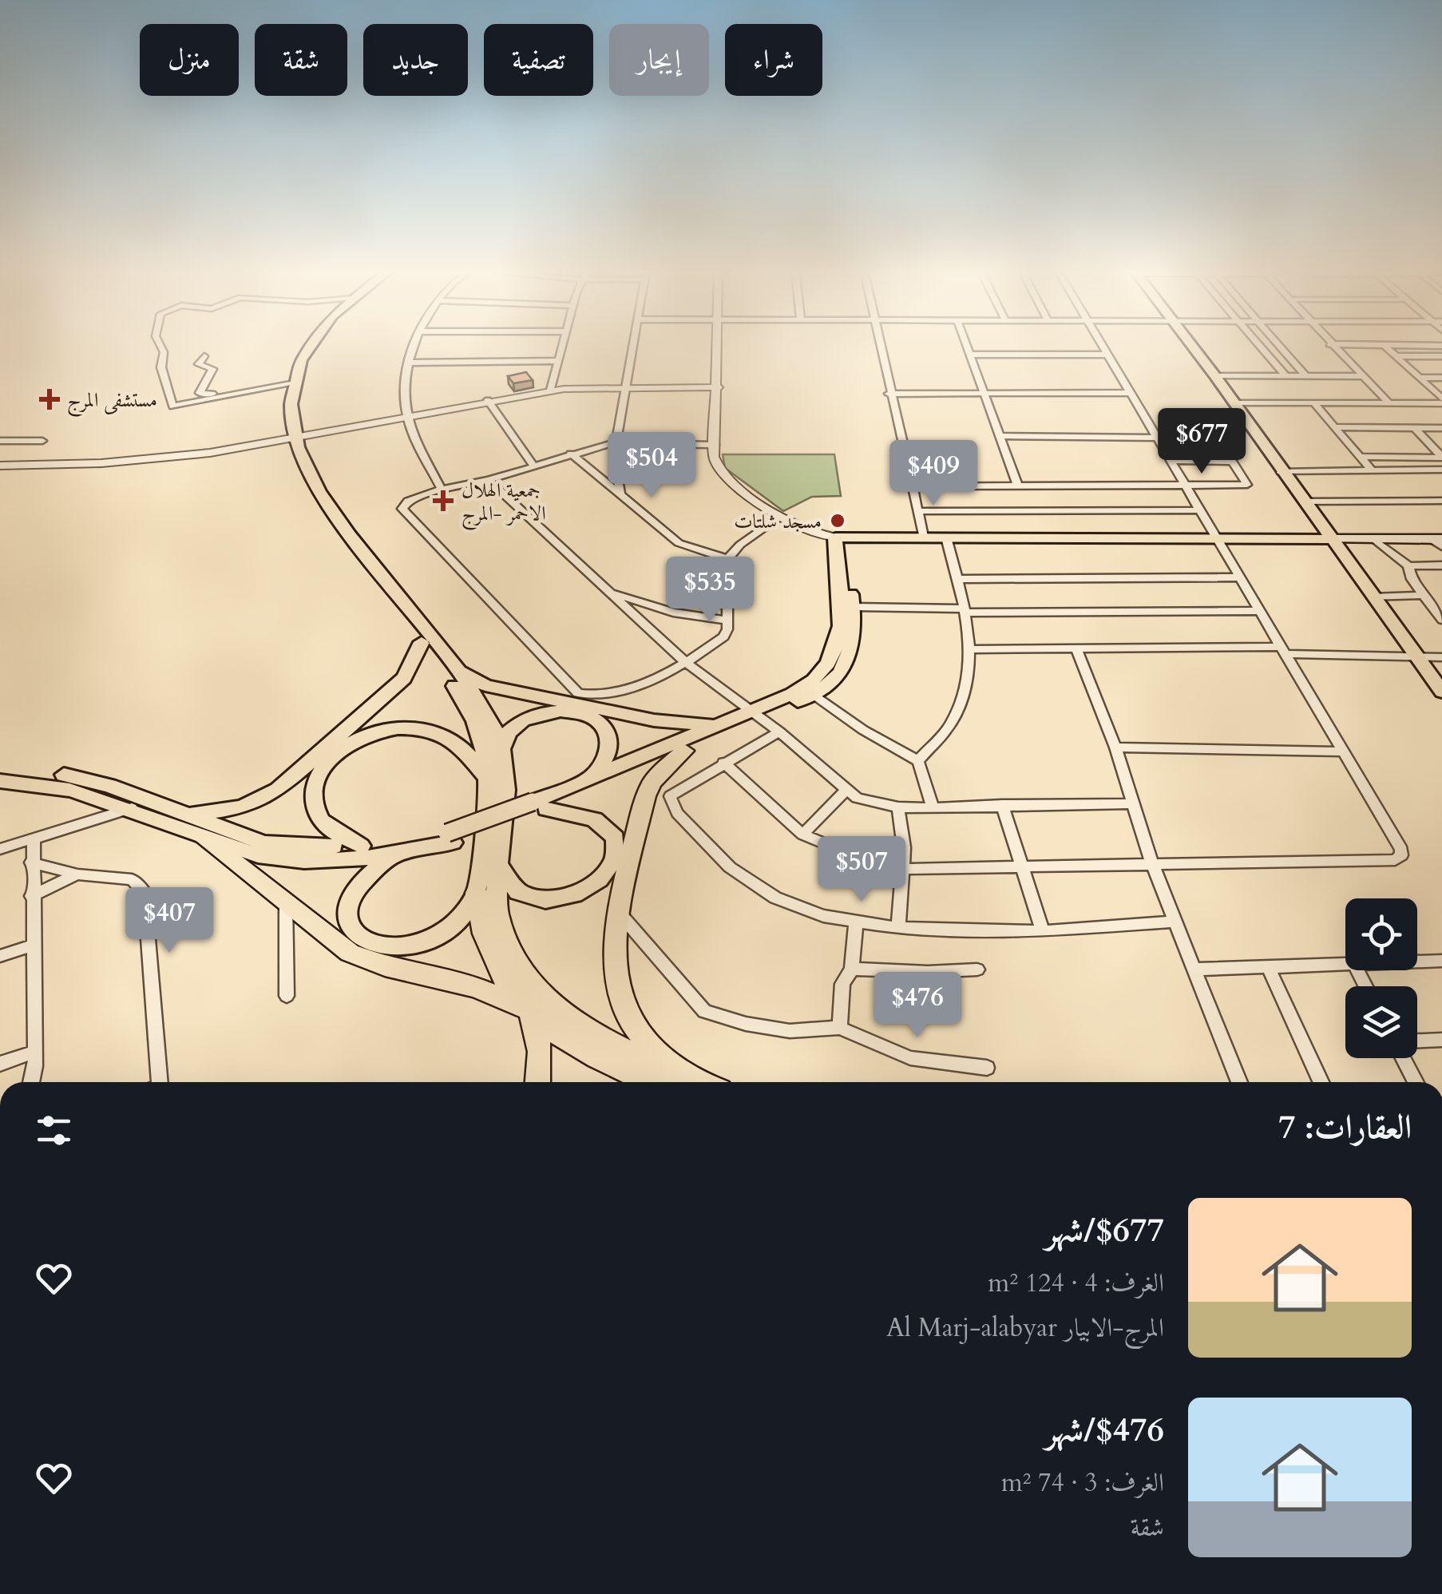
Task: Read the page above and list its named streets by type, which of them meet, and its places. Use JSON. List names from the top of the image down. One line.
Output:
{"places":{"health":["مستشفى المرج","جمعية الهلال الاحمر -المرج"],"other":["مسجد شلتات"]},"page":{"chip":["شراء","إيجار","تصفية","جديد","شقة","منزل"],"price":["$677","$504","$409","$535","$507","$407","$476"],"heading":"العقارات: 7","list":[{"name":"$677/شهر","note":"الغرف: 4 · 124 m² · المرج-الابيار Al Marj-alabyar"},{"name":"$476/شهر","note":"الغرف: 3 · 74 m² · شقة"}]}}
